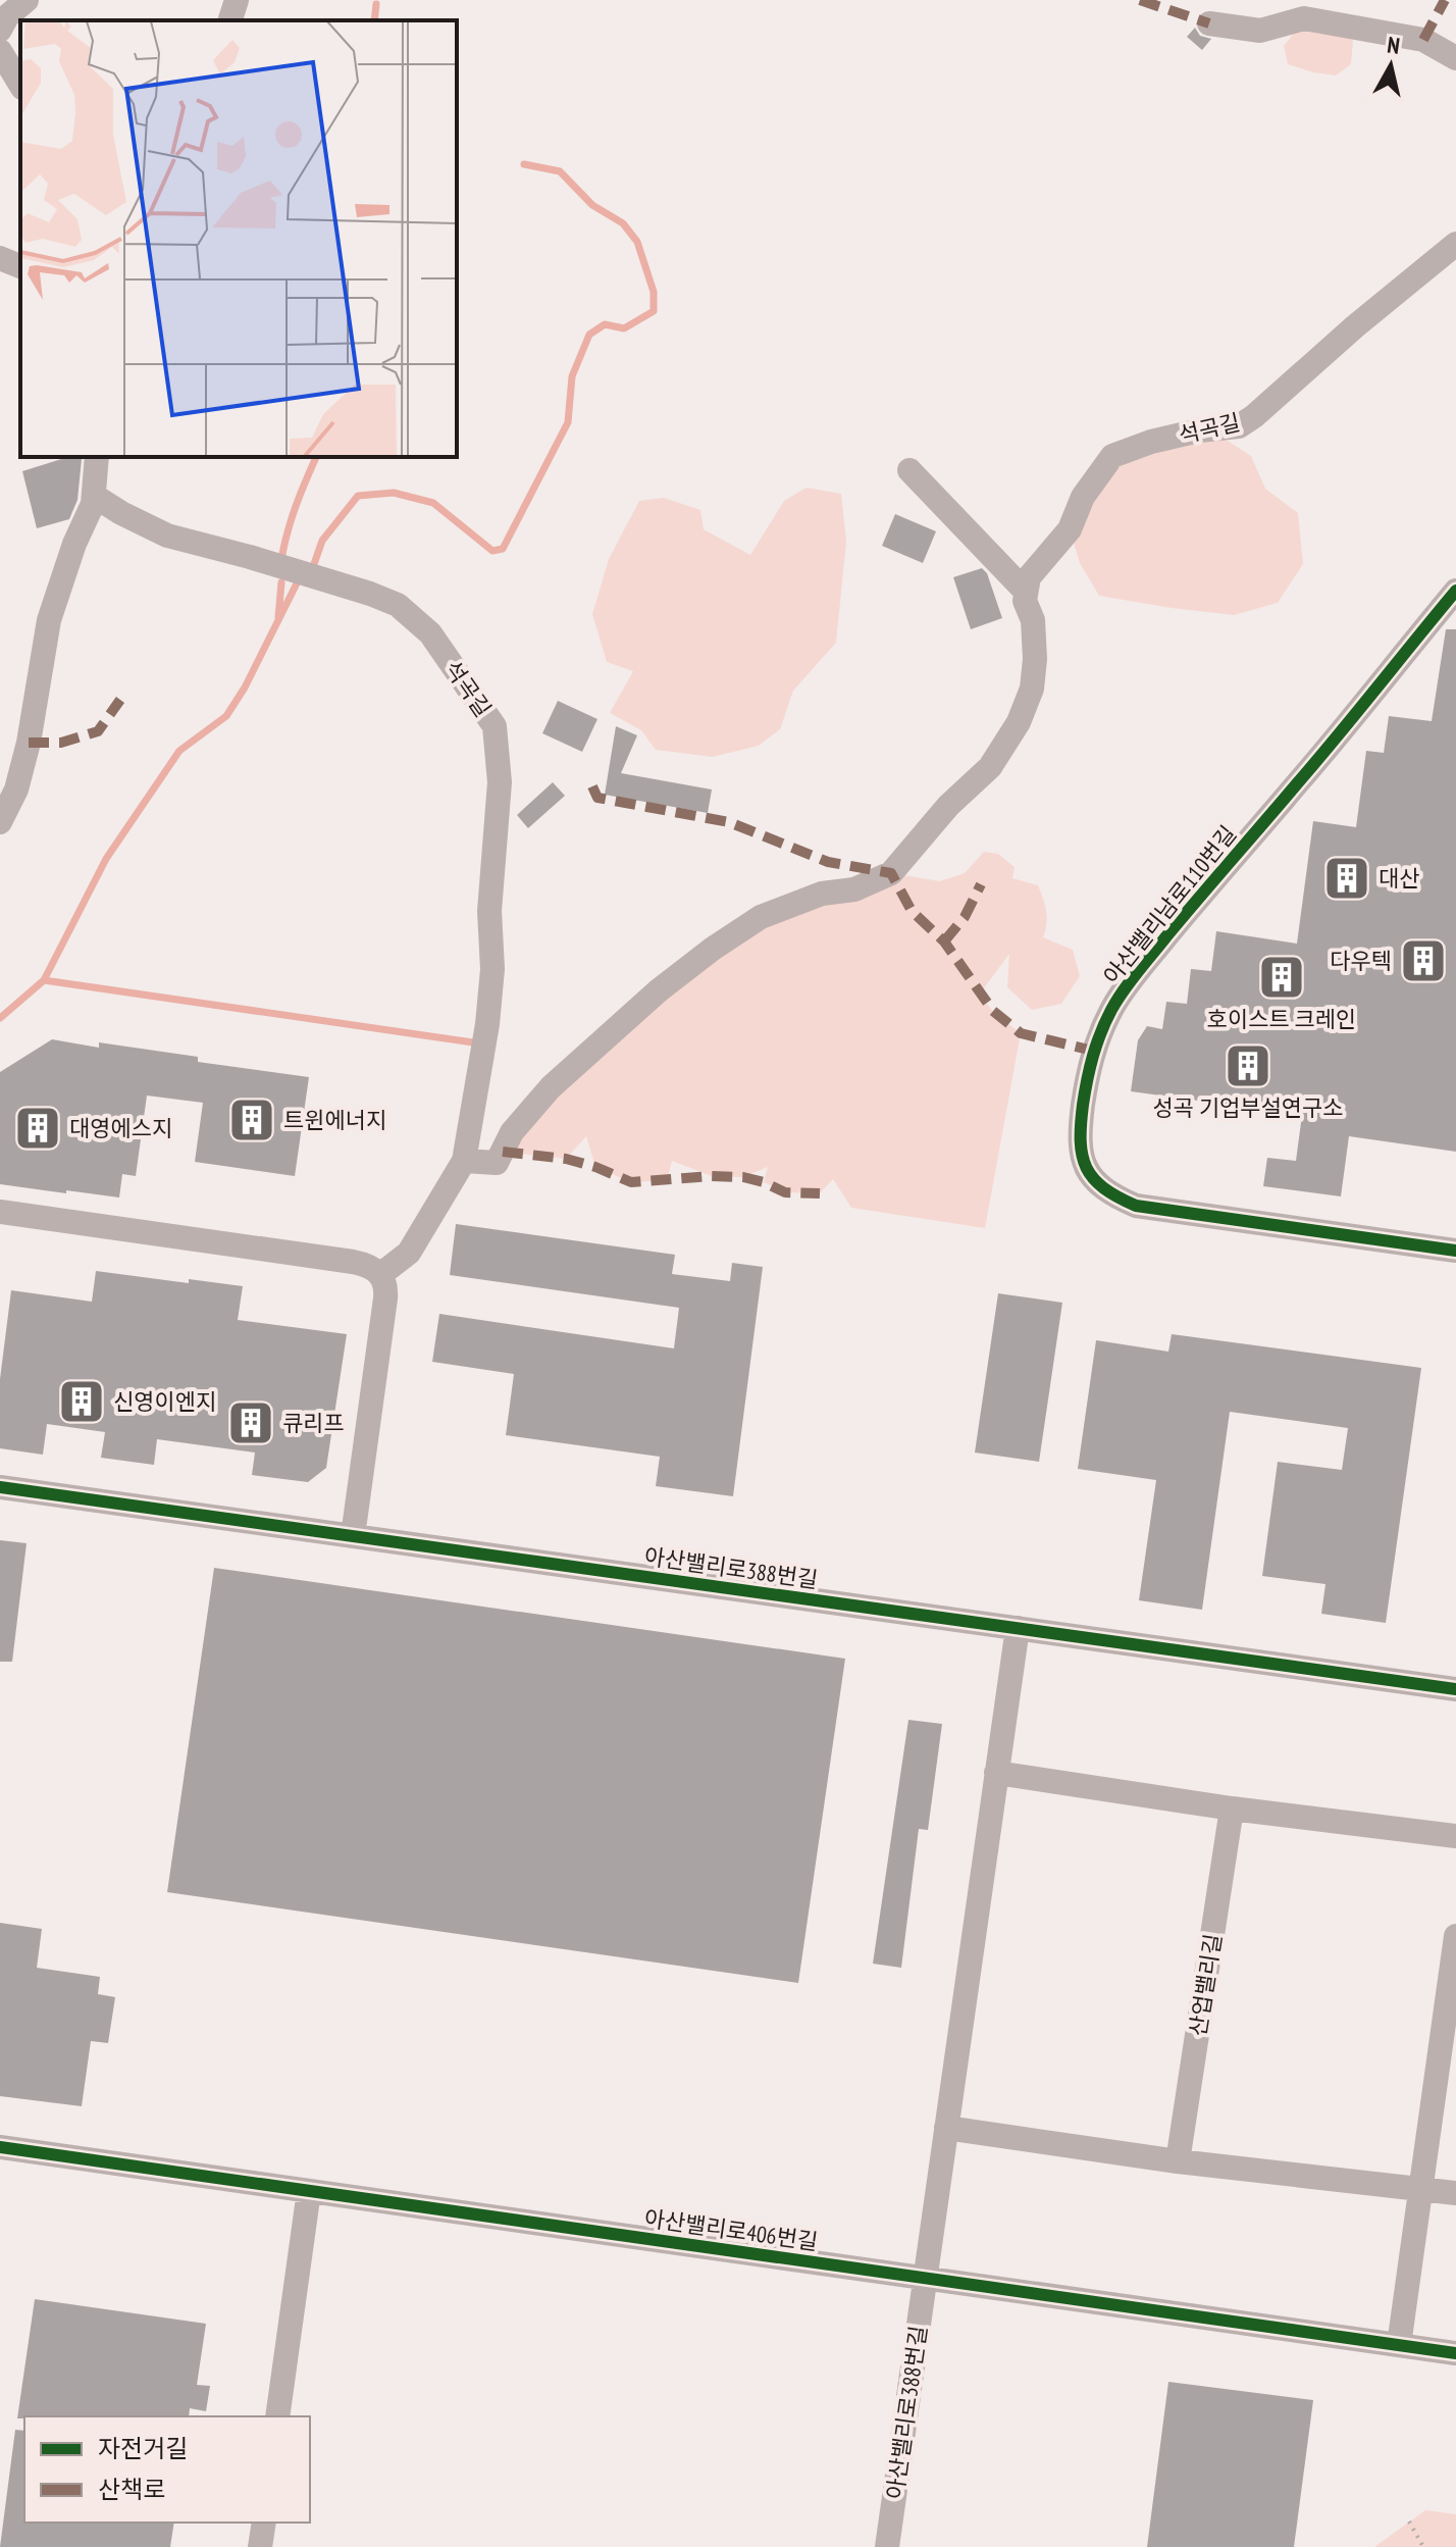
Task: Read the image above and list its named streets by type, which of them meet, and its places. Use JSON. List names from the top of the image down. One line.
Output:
{"streets":{"street":["석곡길","아산밸리남로110번길","아산밸리로388번길","산업밸리길","아산밸리로406번길"]},"crossings":[["아산밸리로388번길","아산밸리로406번길"]],"places":{"building":["대산","다우텍","호이스트 크레인","성곡 기업부설연구소","트윈에너지","대영에스지","신영이엔지","큐리프"]},"legend":["자전거길","산책로"],"north":"top"}
